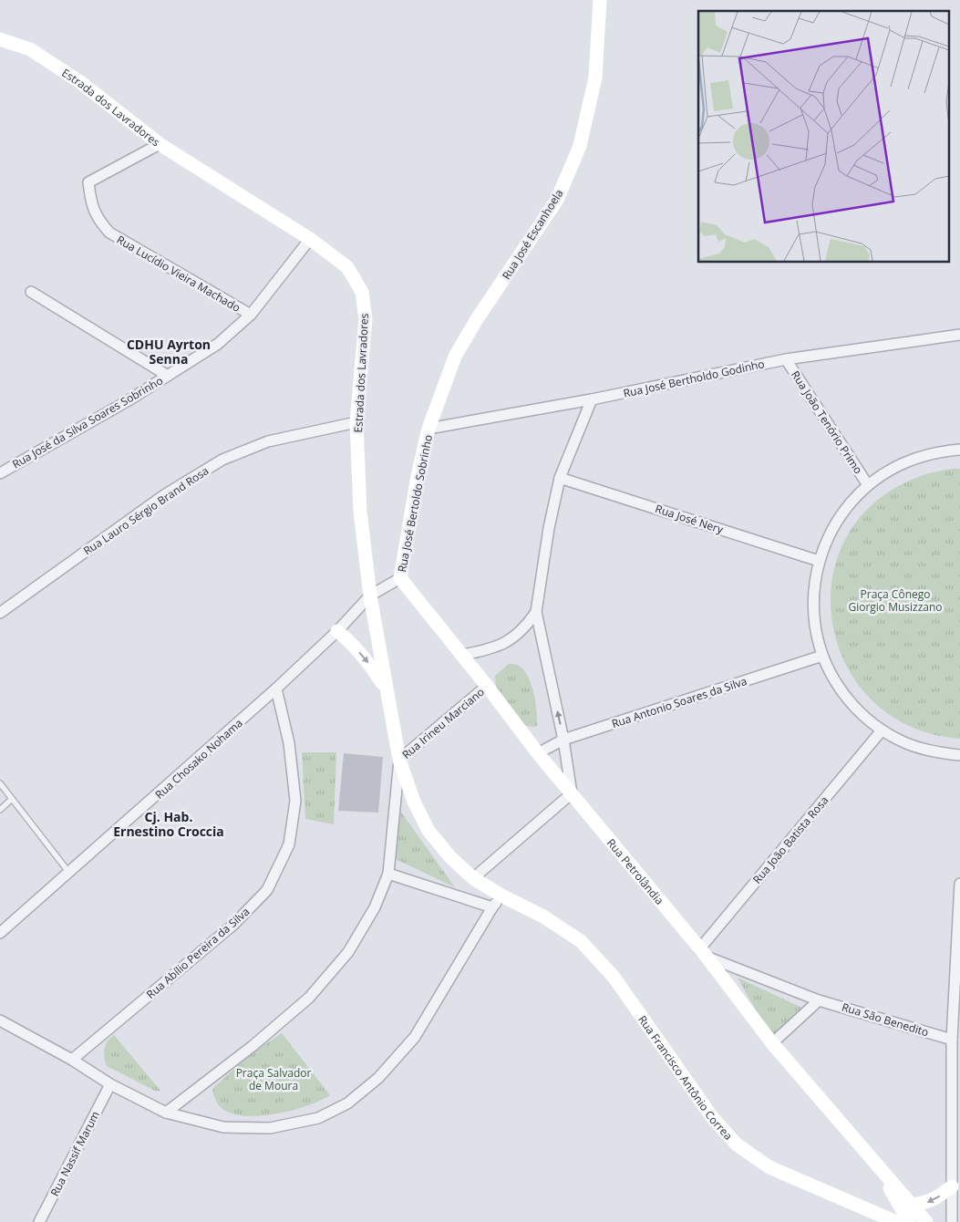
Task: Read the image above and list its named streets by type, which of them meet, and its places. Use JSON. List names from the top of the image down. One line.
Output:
{"streets":{"street":["Estrada dos Lavradores","Rua José Escanhoela","Rua Lucídio Vieira Machado","Rua José Bertholdo Godinho","Rua José da Silva Soares Sobrinho","Rua João Tenório Primo","Rua José Bertoldo Sobrinho","Rua Lauro Sérgio Brand Rosa","Rua José Nery","Rua Antonio Soares da Silva","Rua Irineu Marciano","Rua Chosako Nohama","Rua João Batista Rosa","Rua Petrolândia","Rua Abílio Pereira da Silva","Rua São Benedito","Rua Francisco Antônio Correa","Rua Nassif Marum"]},"crossings":[["Estrada dos Lavradores","Rua Lucídio Vieira Machado"],["Estrada dos Lavradores","Rua José da Silva Soares Sobrinho"],["Estrada dos Lavradores","Rua Lauro Sérgio Brand Rosa"],["Estrada dos Lavradores","Rua Irineu Marciano"],["Estrada dos Lavradores","Rua Chosako Nohama"],["Estrada dos Lavradores","Rua Francisco Antônio Correa"],["Rua José Escanhoela","Rua José Bertholdo Godinho"],["Rua José Escanhoela","Rua José Bertoldo Sobrinho"],["Rua Lucídio Vieira Machado","Rua José da Silva Soares Sobrinho"],["Rua José Bertholdo Godinho","Rua João Tenório Primo"],["Rua José Bertholdo Godinho","Rua José Bertoldo Sobrinho"],["Rua José Bertoldo Sobrinho","Rua Chosako Nohama"],["Rua José Bertoldo Sobrinho","Rua Petrolândia"],["Rua Antonio Soares da Silva","Rua Petrolândia"],["Rua Irineu Marciano","Rua Petrolândia"],["Rua Irineu Marciano","Rua Francisco Antônio Correa"],["Rua Chosako Nohama","Rua Petrolândia"],["Rua Chosako Nohama","Rua Abílio Pereira da Silva"],["Rua João Batista Rosa","Rua Petrolândia"],["Rua João Batista Rosa","Rua São Benedito"],["Rua Petrolândia","Rua São Benedito"]],"districts":["CDHU Ayrton Senna","Cj. Hab. Ernestino Croccia"],"parks":["Praça Cônego Giorgio Musizzano","Praça Salvador de Moura"]}
